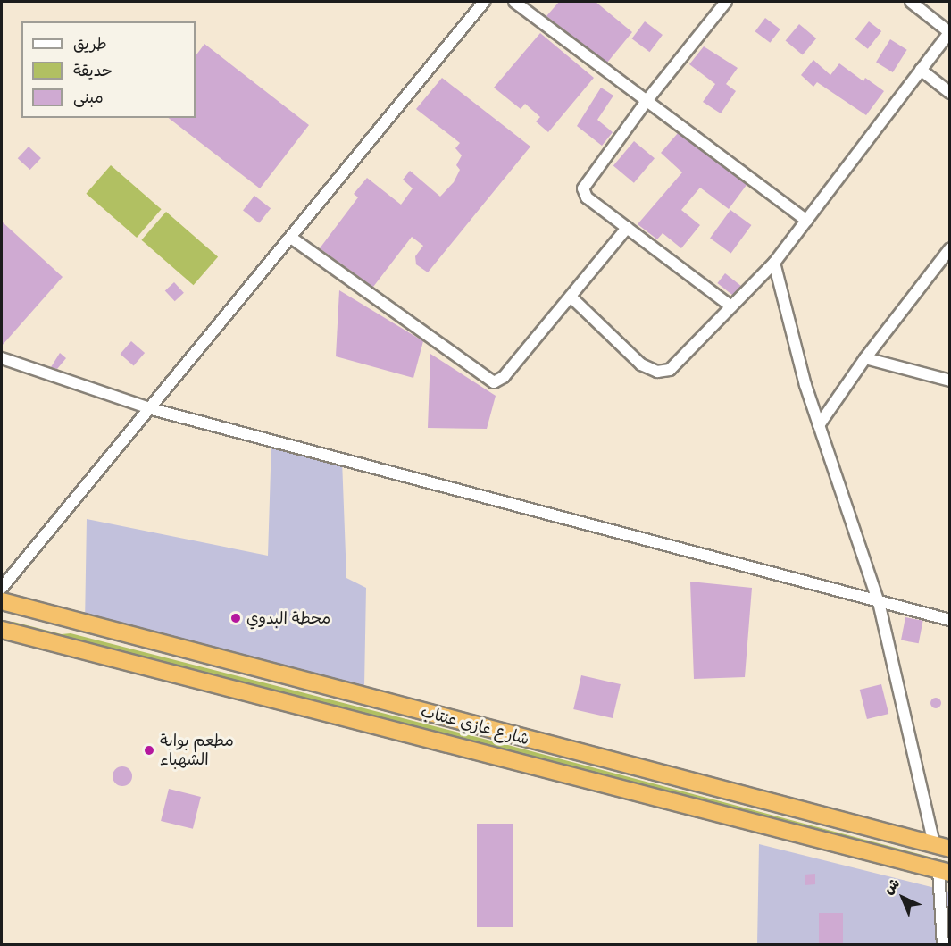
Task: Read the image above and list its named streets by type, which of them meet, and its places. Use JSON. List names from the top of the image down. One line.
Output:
{"streets":{"highway":["شارع غازي عنتاب"]},"places":["محطة البدوي","مطعم بوابة الشهباء"],"legend":["طريق","حديقة","مبنى"],"north":"top left"}
